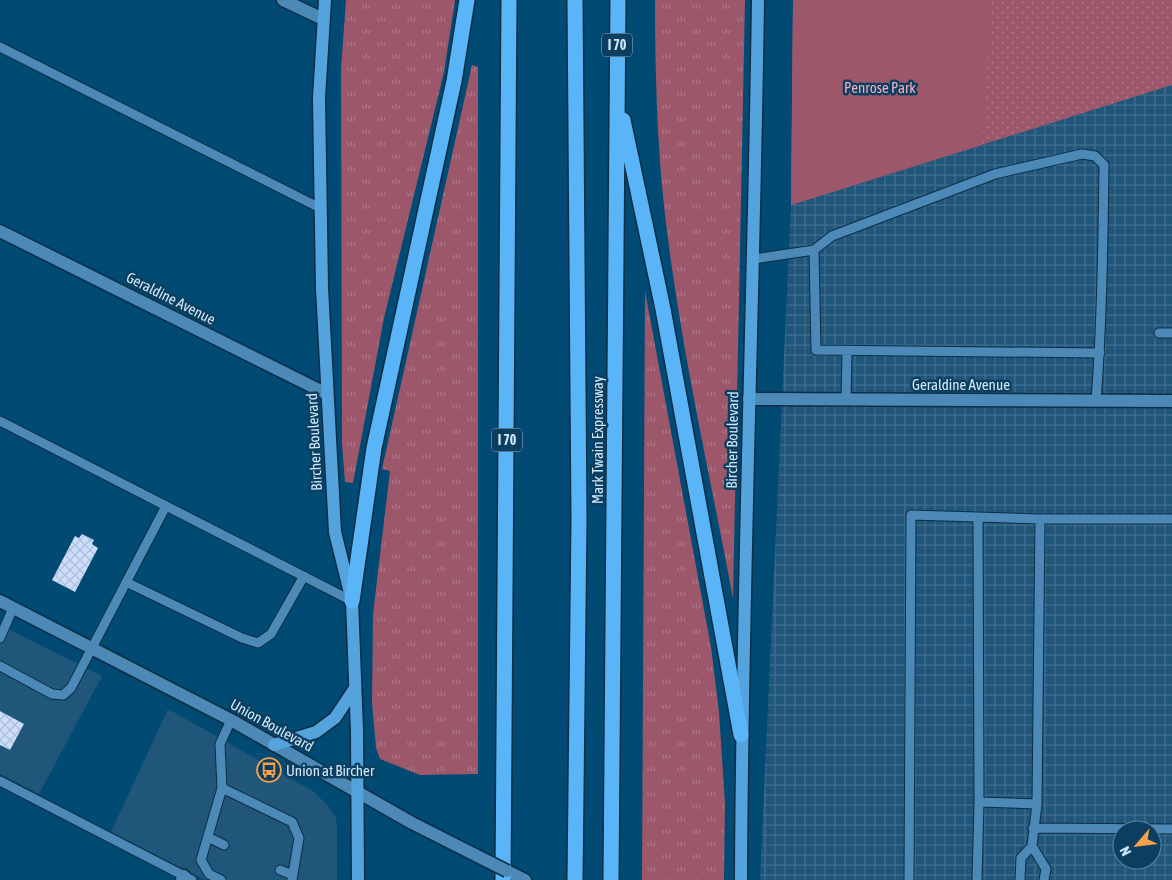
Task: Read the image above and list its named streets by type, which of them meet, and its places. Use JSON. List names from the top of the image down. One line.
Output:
{"streets":{"highway":["I 70","Mark Twain Expressway"],"main road":["Bircher Boulevard"],"street":["Geraldine Avenue","Union Boulevard"]},"crossings":[["Geraldine Avenue","Bircher Boulevard"],["Bircher Boulevard","Union Boulevard"]],"parks":["Penrose Park"],"places":{"bus stop":["Union at Bircher"]},"north":"bottom left"}
